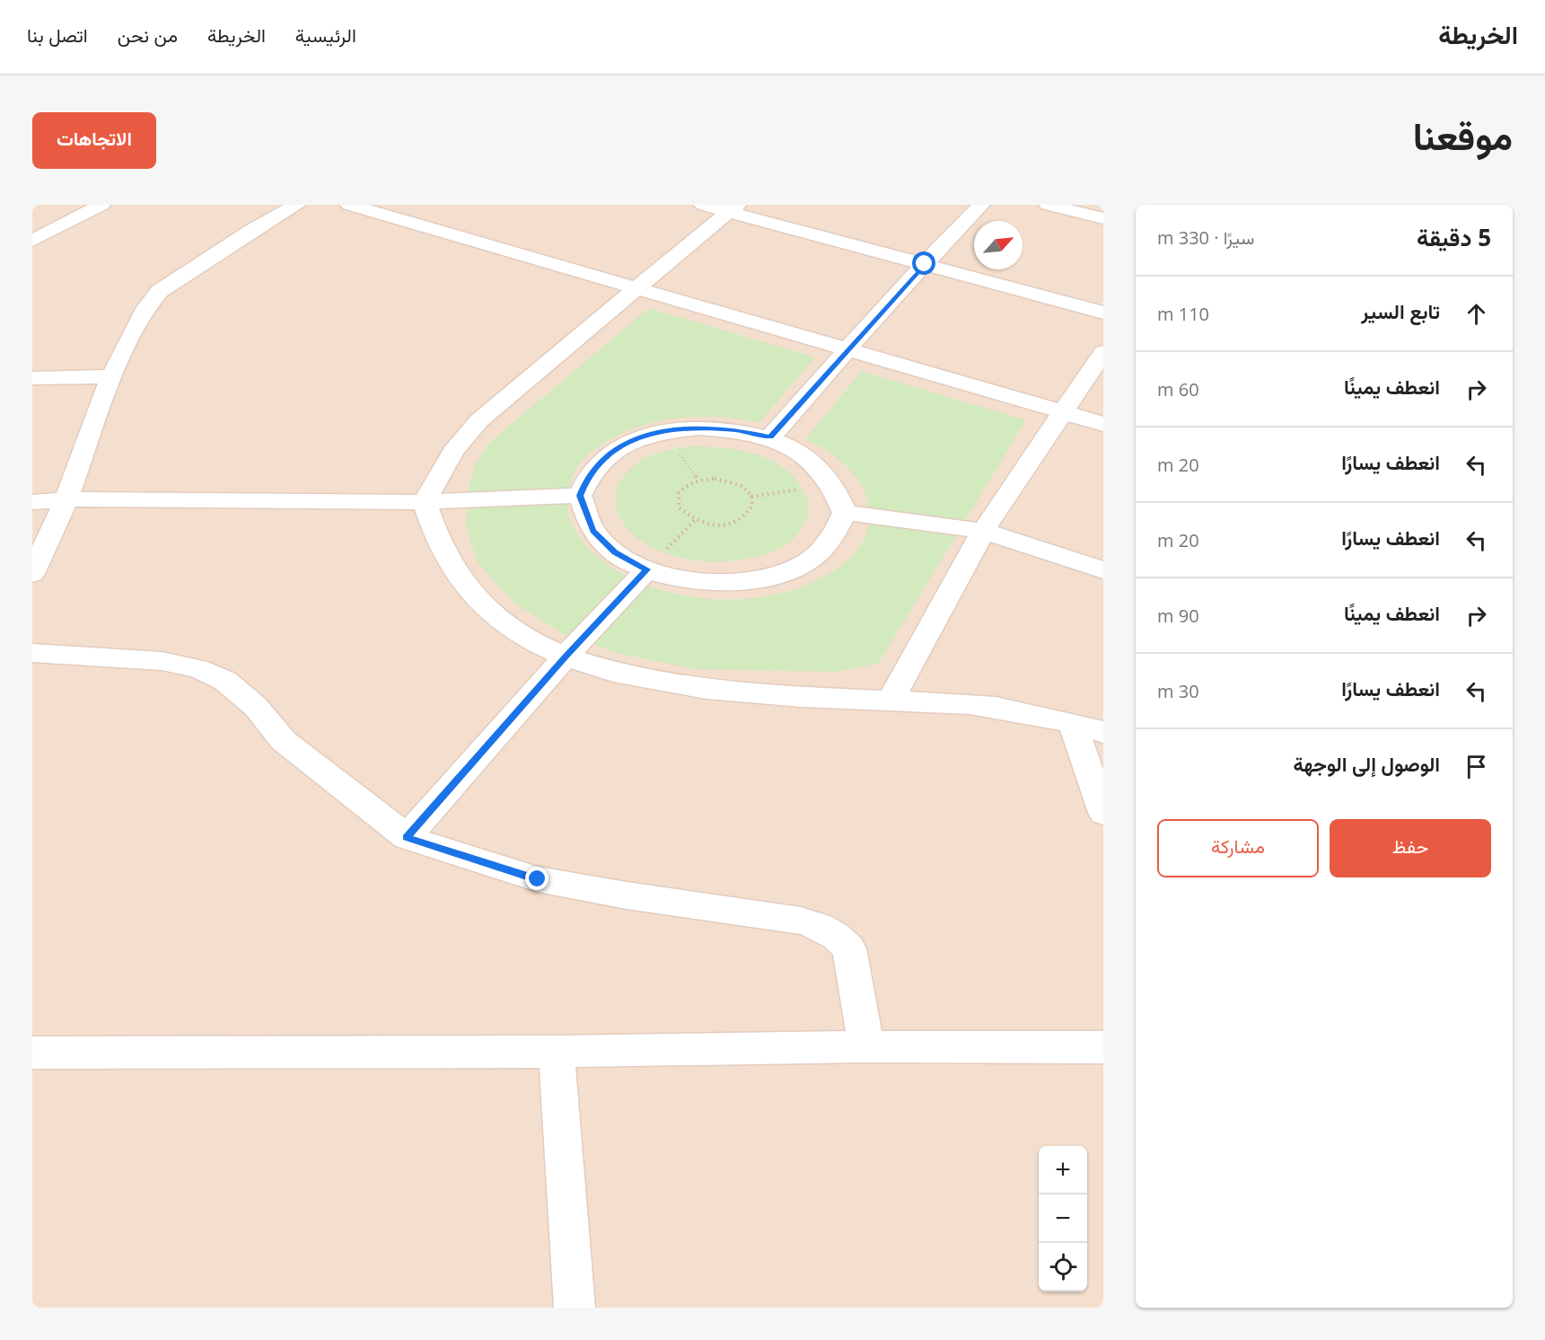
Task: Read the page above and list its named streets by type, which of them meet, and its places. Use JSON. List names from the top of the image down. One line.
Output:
{"north":"top right","page":{"header":"الخريطة","nav":["الرئيسية","الخريطة","من نحن","اتصل بنا"],"title":"موقعنا","buttons":["الاتجاهات",["حفظ","مشاركة"]],"heading":["5 دقيقة","سيرًا · 330 m"],"list":[["تابع السير","110 m"],["انعطف يمينًا","60 m"],["انعطف يسارًا","20 m"],["انعطف يسارًا","20 m"],["انعطف يمينًا","90 m"],["انعطف يسارًا","30 m"],"الوصول إلى الوجهة"],"map_buttons":["+","−"]}}
